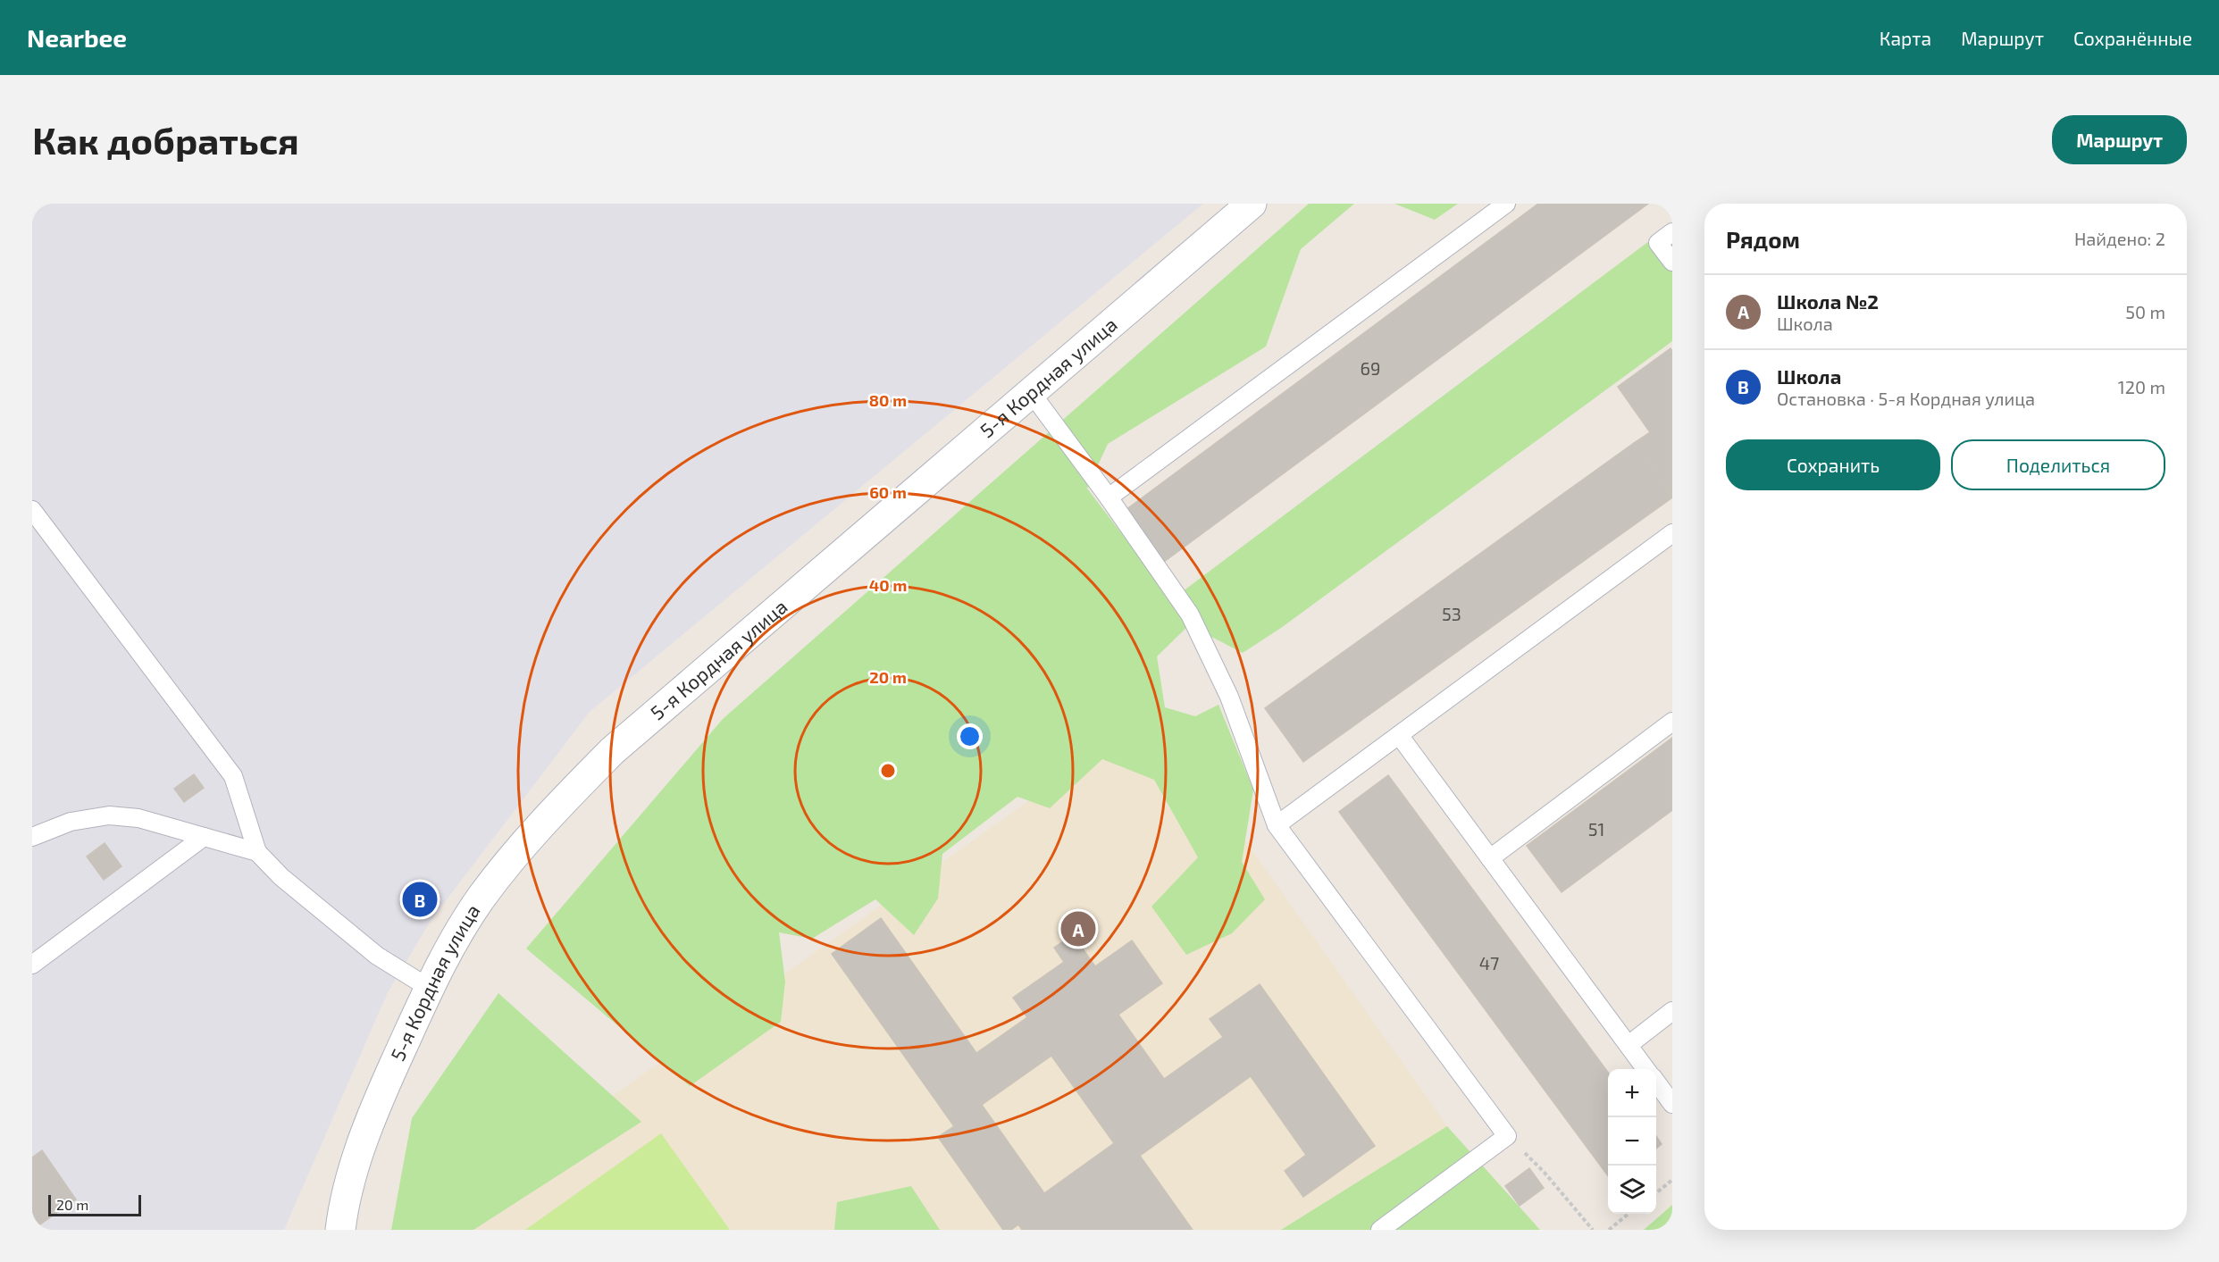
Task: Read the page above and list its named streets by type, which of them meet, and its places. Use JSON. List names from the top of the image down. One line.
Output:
{"streets":{"main road":["5-я Кордная улица"]},"house_numbers":["69","53","51","47"],"scale_bar":"20 m","page":{"header":"Nearbee","nav":["Карта","Маршрут","Сохранённые"],"buttons":["Маршрут",["Сохранить","Поделиться"]],"title":"Как добраться","heading":["Рядом","Найдено: 2"],"list":[{"mark":"A","name":"Школа №2","note":"Школа","value":"50 m"},{"mark":"B","name":"Школа","note":"Остановка · 5-я Кордная улица","value":"120 m"}],"pins":["B","A"],"map_buttons":["+","−"],"scale":"20 m"},"rings":["80 m","60 m","40 m","20 m"]}
